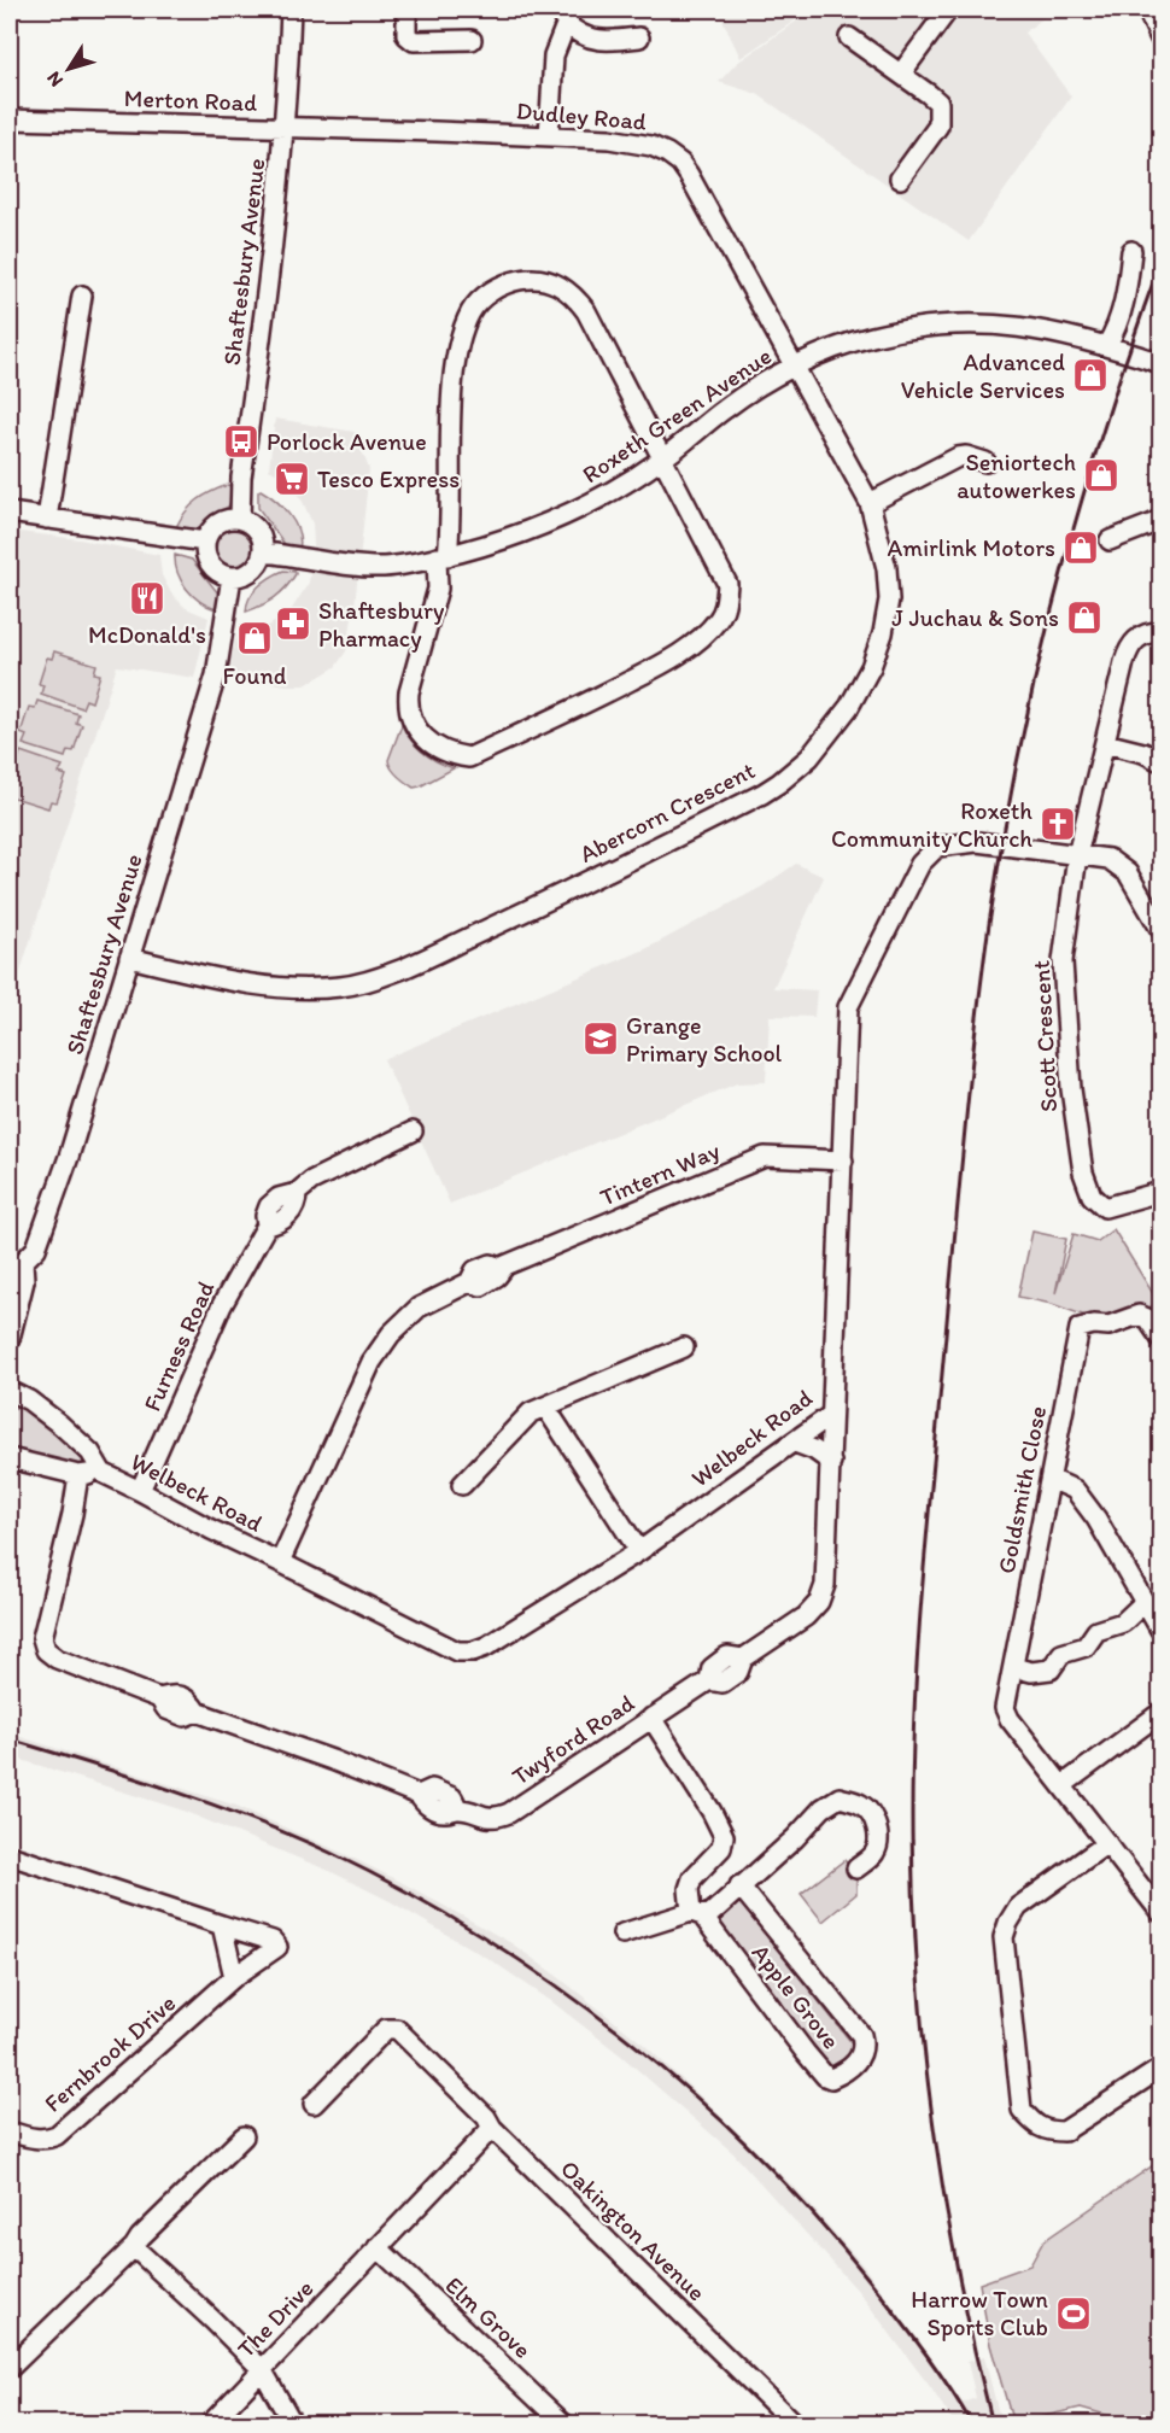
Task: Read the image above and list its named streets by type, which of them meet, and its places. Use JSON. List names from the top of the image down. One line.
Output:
{"streets":{"street":["Merton Road","Dudley Road","Shaftesbury Avenue","Roxeth Green Avenue","Abercorn Crescent","Scott Crescent","Tintern Way","Furness Road","Welbeck Road","Goldsmith Close","Twyford Road","Apple Grove","Fernbrook Drive","Oakington Avenue","Elm Grove","The Drive"]},"crossings":[["Merton Road","Dudley Road"],["Merton Road","Shaftesbury Avenue"],["Dudley Road","Shaftesbury Avenue"],["Dudley Road","Roxeth Green Avenue"],["Dudley Road","Abercorn Crescent"],["Shaftesbury Avenue","Roxeth Green Avenue"],["Shaftesbury Avenue","Abercorn Crescent"],["Roxeth Green Avenue","Abercorn Crescent"],["Scott Crescent","Welbeck Road"],["Tintern Way","Welbeck Road"],["Furness Road","Welbeck Road"],["Welbeck Road","Twyford Road"],["Oakington Avenue","The Drive"],["Elm Grove","The Drive"]],"places":{"shop":["Advanced Vehicle Services","Seniortech autowerkes","Amirlink Motors","J Juchau & Sons","Found"],"bus stop":["Porlock Avenue"],"supermarket":["Tesco Express"],"restaurant":["McDonald's"],"pharmacy":["Shaftesbury Pharmacy"],"church":["Roxeth Community Church"],"school or university":["Grange Primary School"],"sports":["Harrow Town Sports Club"]},"north":"bottom left"}
